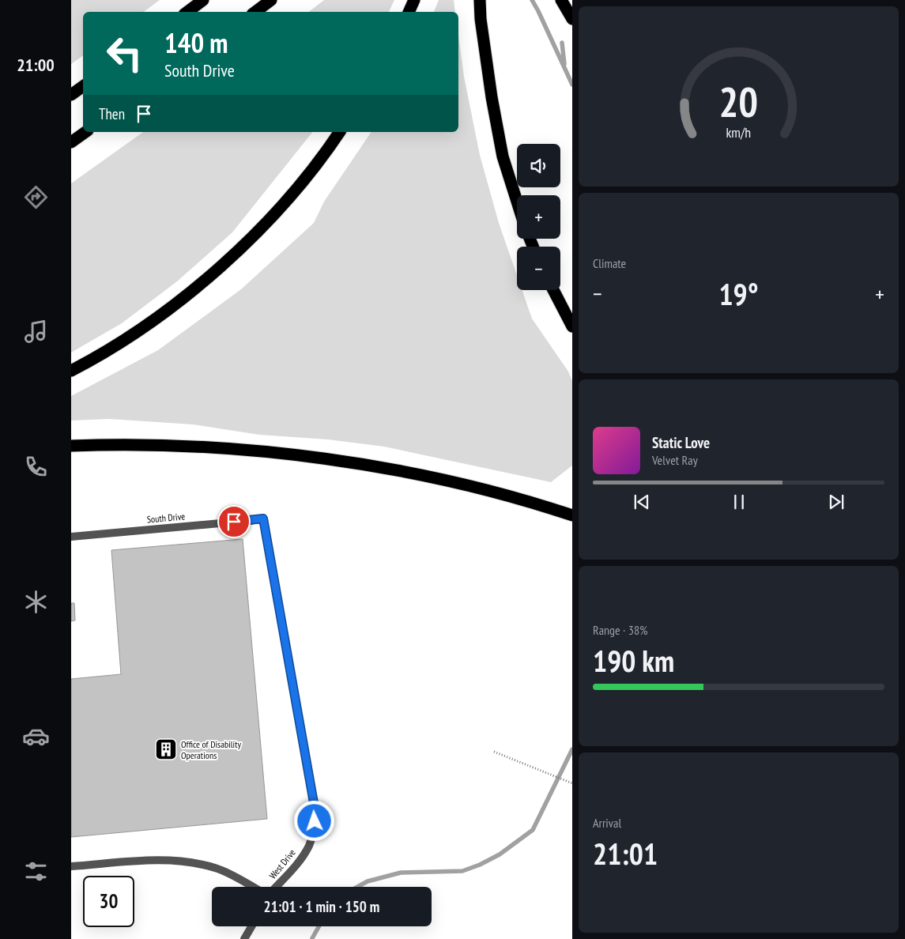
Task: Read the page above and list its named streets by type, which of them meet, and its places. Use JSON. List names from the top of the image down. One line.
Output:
{"streets":{"street":["South Drive","West Drive"]},"crossings":[["South Drive","West Drive"]],"places":{"building":["Office of Disability Operations"]},"page":{"tabs":"21:00","turn":["140 m","South Drive"],"then":"Then","map_buttons":["+","−"],"tile":["Climate",["Range · 38%","190 km"],["Arrival","21:01"]],"heat":["−","19°","+"],"song":["Static Love","Velvet Ray"],"limit":"30","trip":"21:01 · 1 min · 150 m","gauge":["20","km/h"]}}
